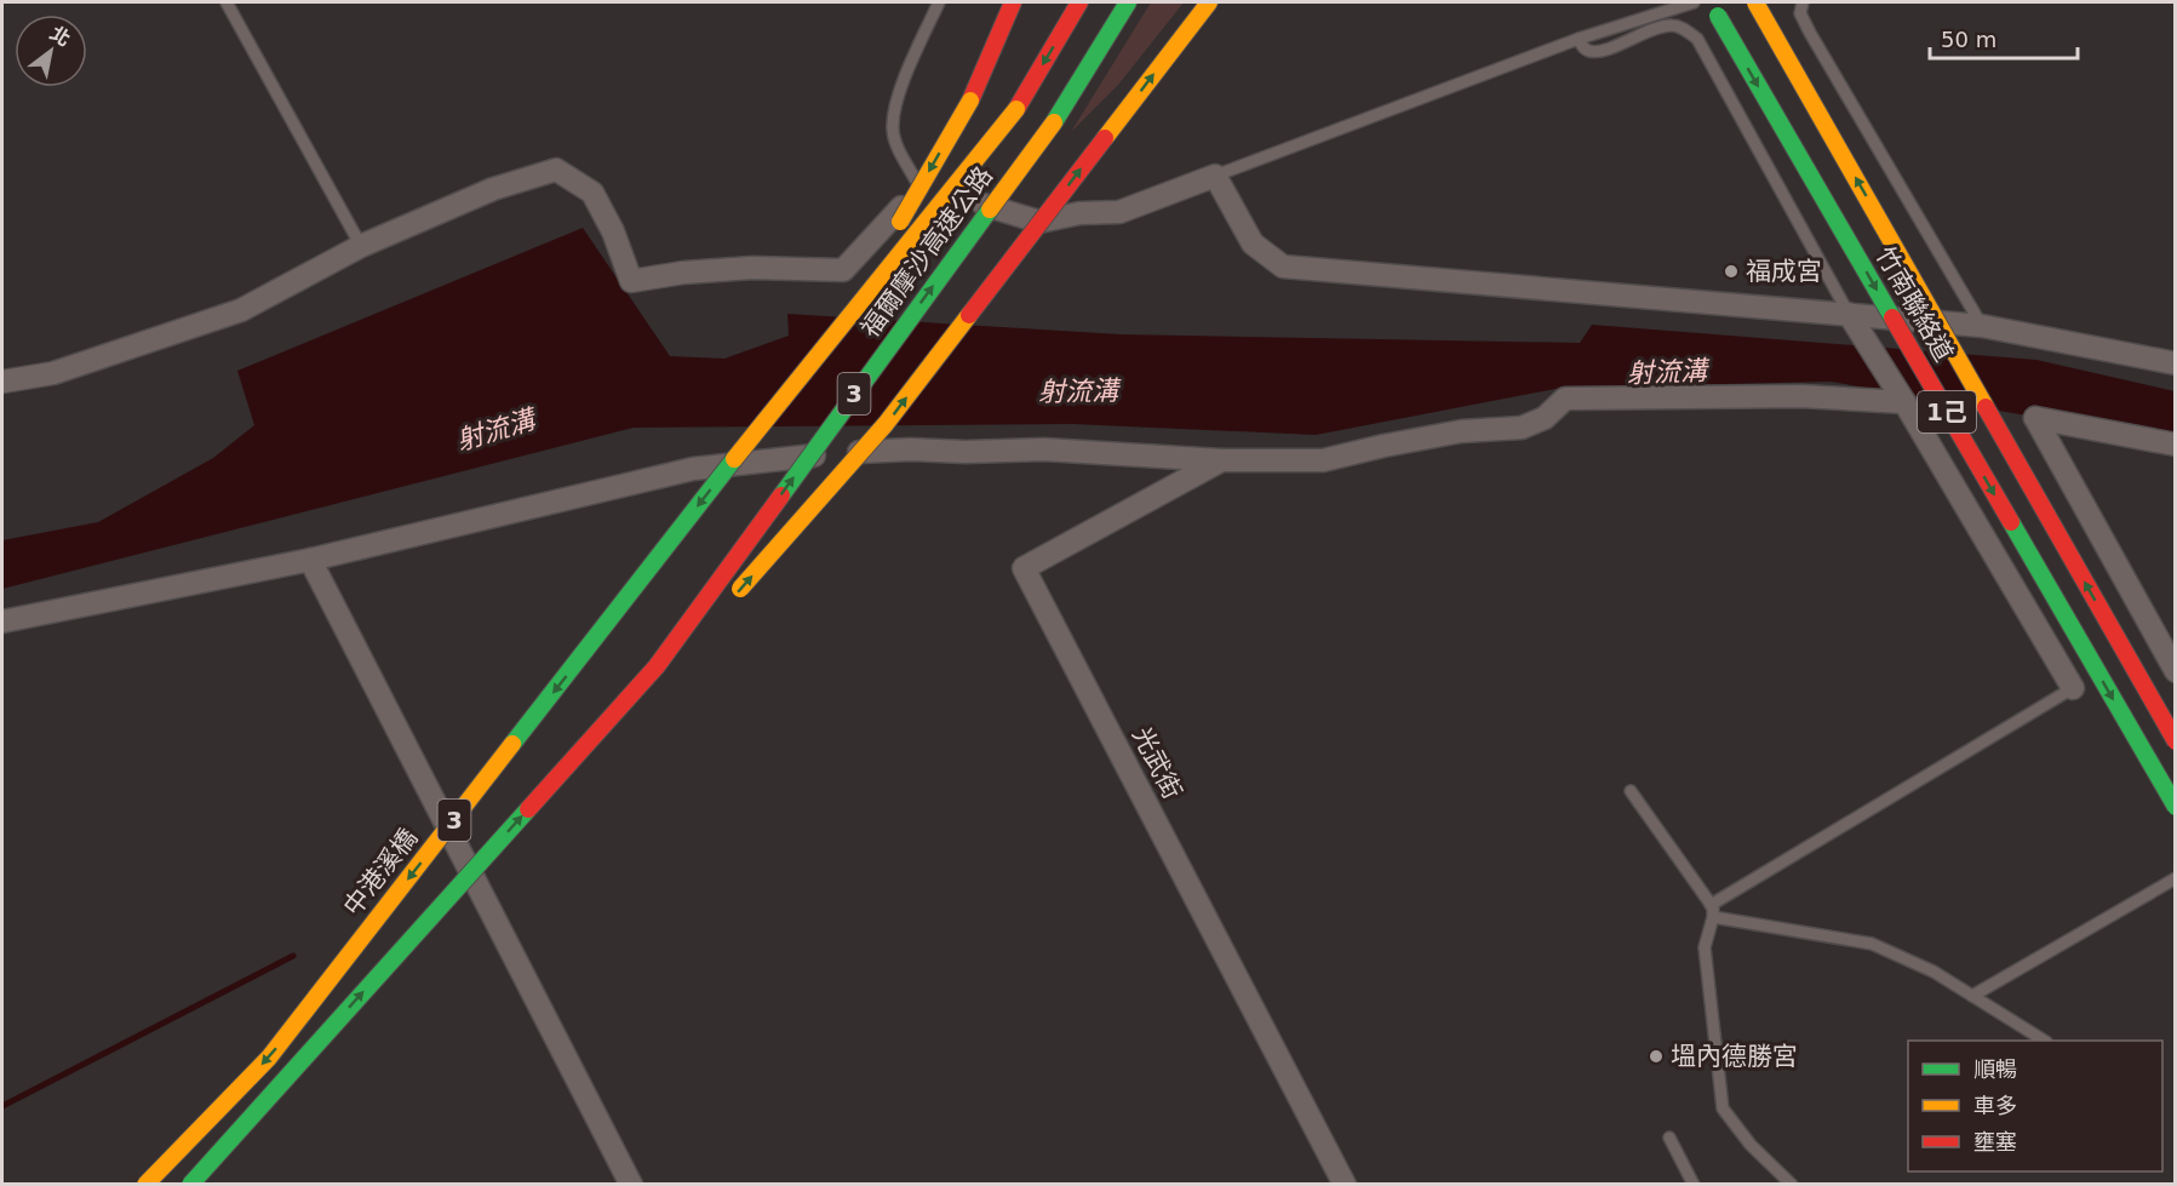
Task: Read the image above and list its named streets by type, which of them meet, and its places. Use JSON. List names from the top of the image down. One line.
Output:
{"streets":{"main road":["福爾摩沙高速公路","竹南聯絡道","3","1己","中港溪橋"],"street":["光武街"]},"crossings":[["福爾摩沙高速公路","3"],["福爾摩沙高速公路","中港溪橋"]],"water":["射流溝"],"places":["福成宮","塭內德勝宮"],"legend":["順暢","車多","壅塞"],"scale_bar":"50 m","north":"top right"}
